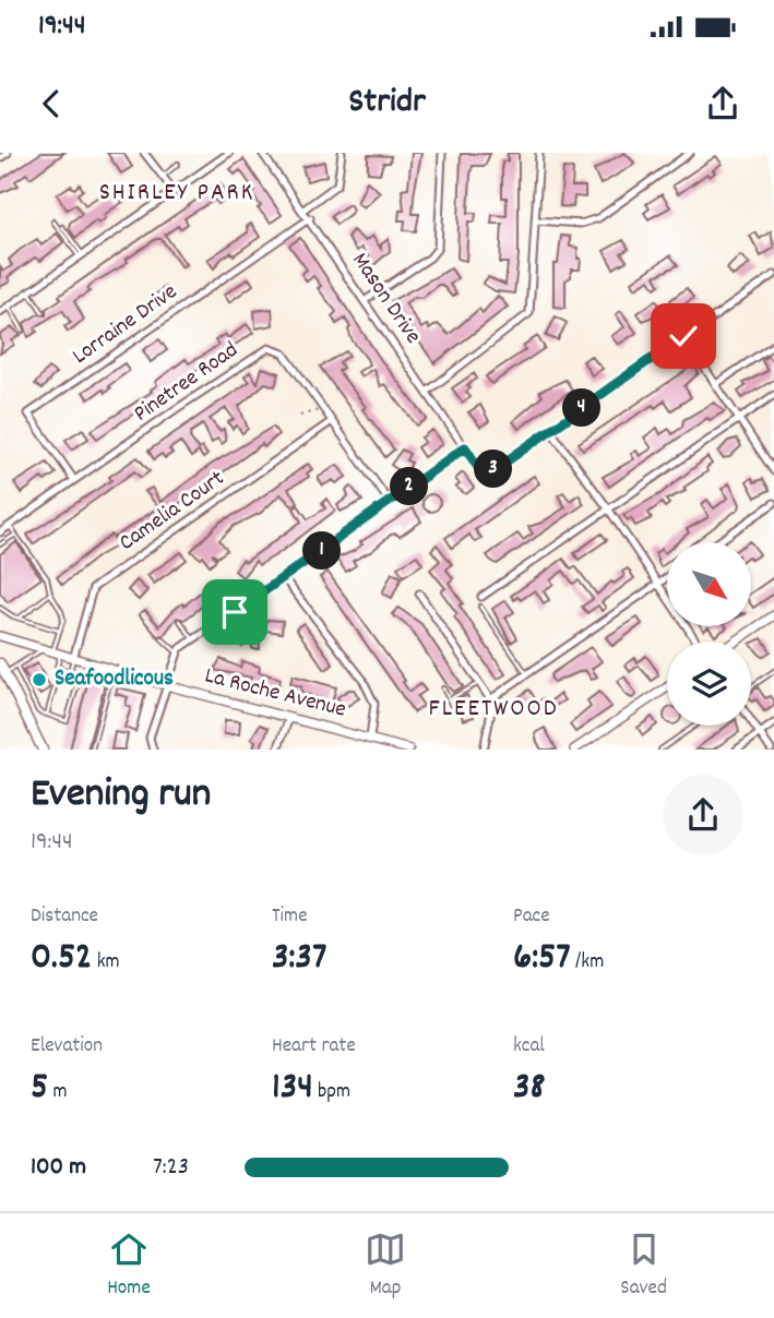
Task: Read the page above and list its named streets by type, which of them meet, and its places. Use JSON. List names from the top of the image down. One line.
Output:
{"streets":{"main road":["La Roche Avenue"],"street":["Mason Drive","Lorraine Drive","Pinetree Road","Camelia Court"]},"crossings":[["Mason Drive","Lorraine Drive"],["Lorraine Drive","Pinetree Road"],["Pinetree Road","Camelia Court"],["Camelia Court","La Roche Avenue"]],"districts":["SHIRLEY PARK","FLEETWOOD"],"places":["Seafoodlicous"],"north":"bottom right","page":{"status":"19:44","header":"Stridr","pins":["4","3","2","1"],"heading":["Evening run","19:44"],"stats":[["Distance","0.52 km"],["Time","3:37"],["Pace","6:57 /km"],["Elevation","5 m"],["Heart rate","134 bpm"],["kcal","38"]],"list":[{"name":"100 m","note":"7:23"}],"tabs":["Home","Map","Saved"]}}
